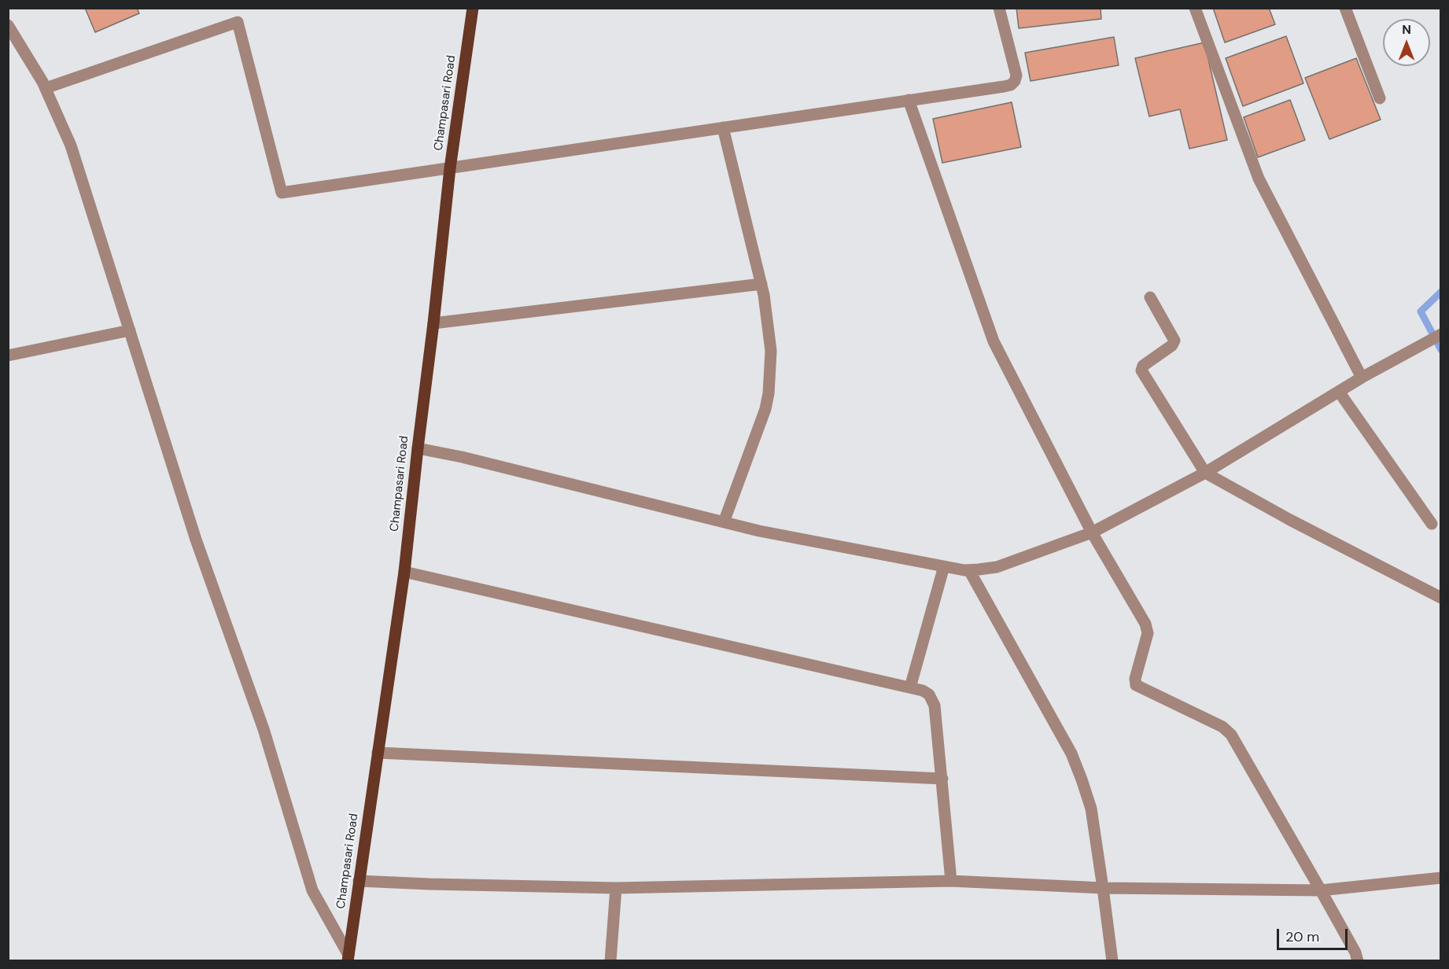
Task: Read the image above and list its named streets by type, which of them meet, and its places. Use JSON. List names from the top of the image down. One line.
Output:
{"streets":{"main road":["Champasari Road"]},"scale_bar":"20 m","north":"top"}
